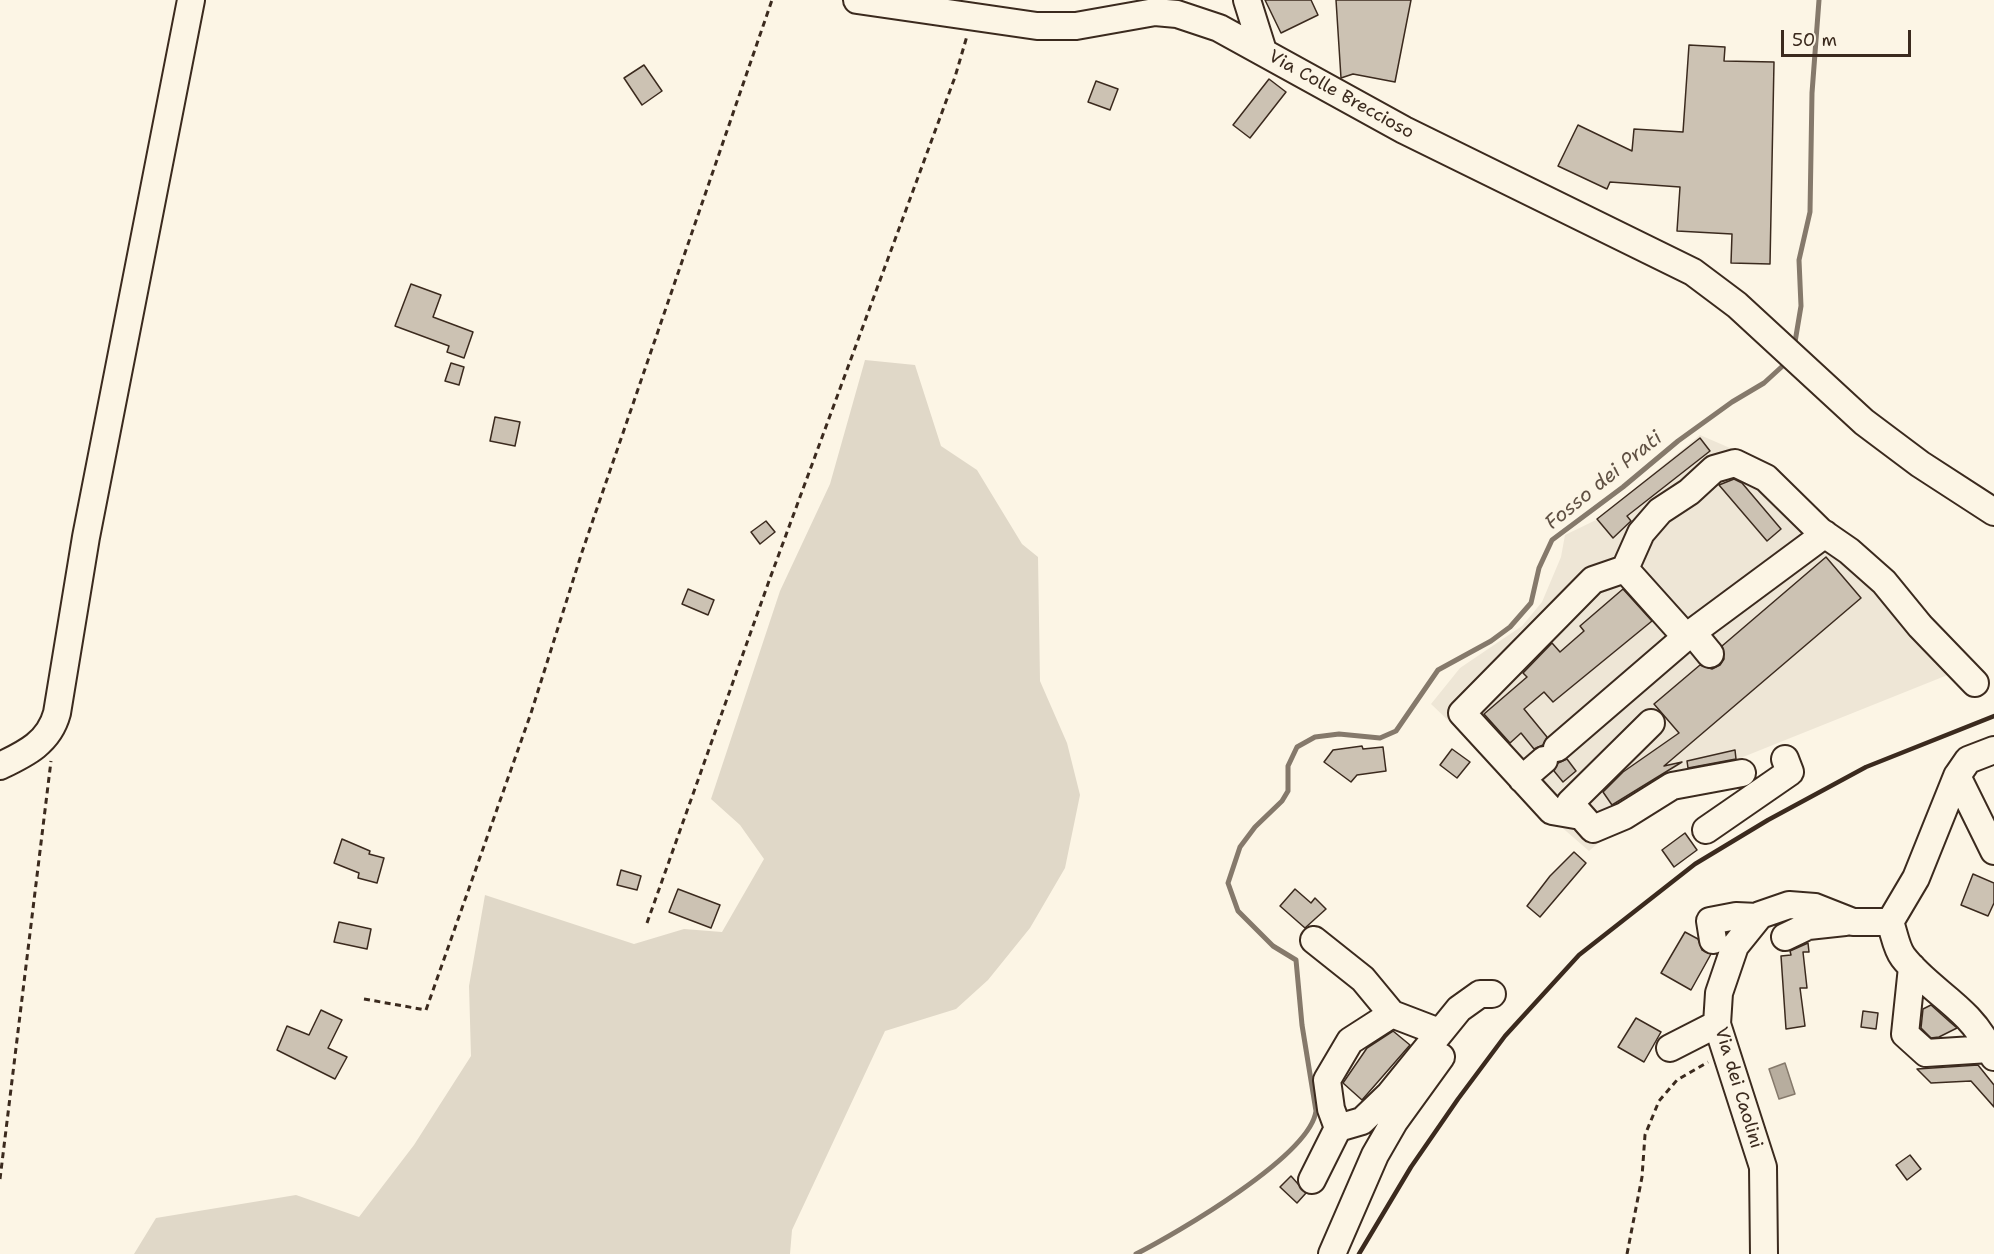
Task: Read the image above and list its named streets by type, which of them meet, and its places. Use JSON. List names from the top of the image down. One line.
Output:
{"streets":{"street":["Via Colle Breccioso","Via dei Caolini"]},"water":["Fosso dei Prati"],"scale_bar":"50 m"}
